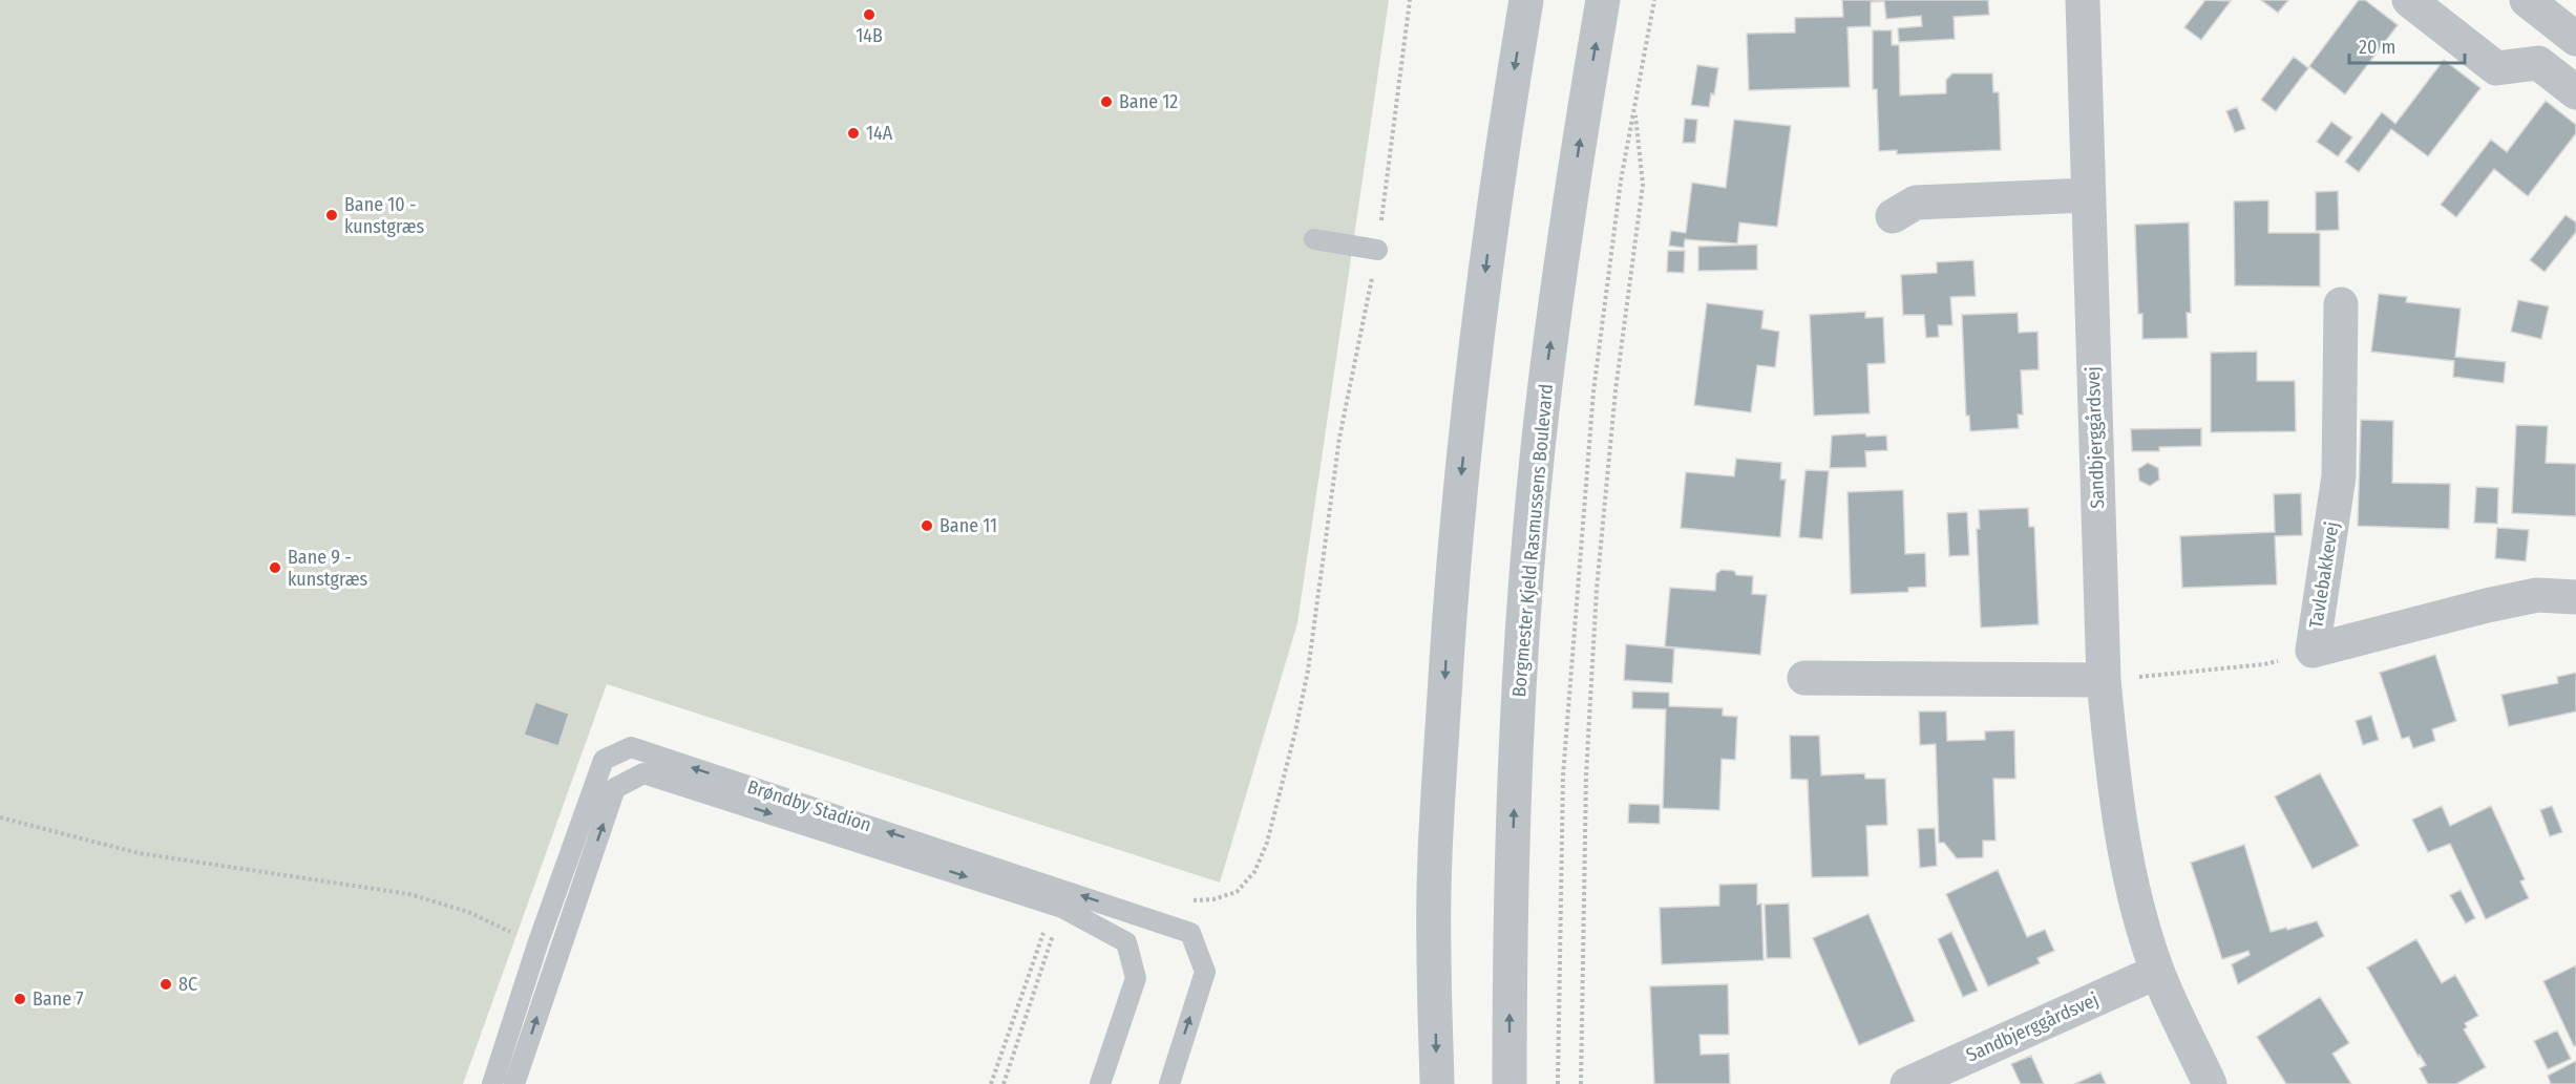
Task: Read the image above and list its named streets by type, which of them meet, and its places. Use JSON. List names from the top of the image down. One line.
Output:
{"streets":{"street":["Sandbjerggårdsvej","Borgmester Kjeld Rasmussens Boulevard","Tavlebakkevej"],"lane":["Brøndby Stadion"]},"places":["14B","Bane 12","14A","Bane 10 - kunstgræs","Bane 11","Bane 9 - kunstgræs","8C","Bane 7"],"scale_bar":"20 m"}
